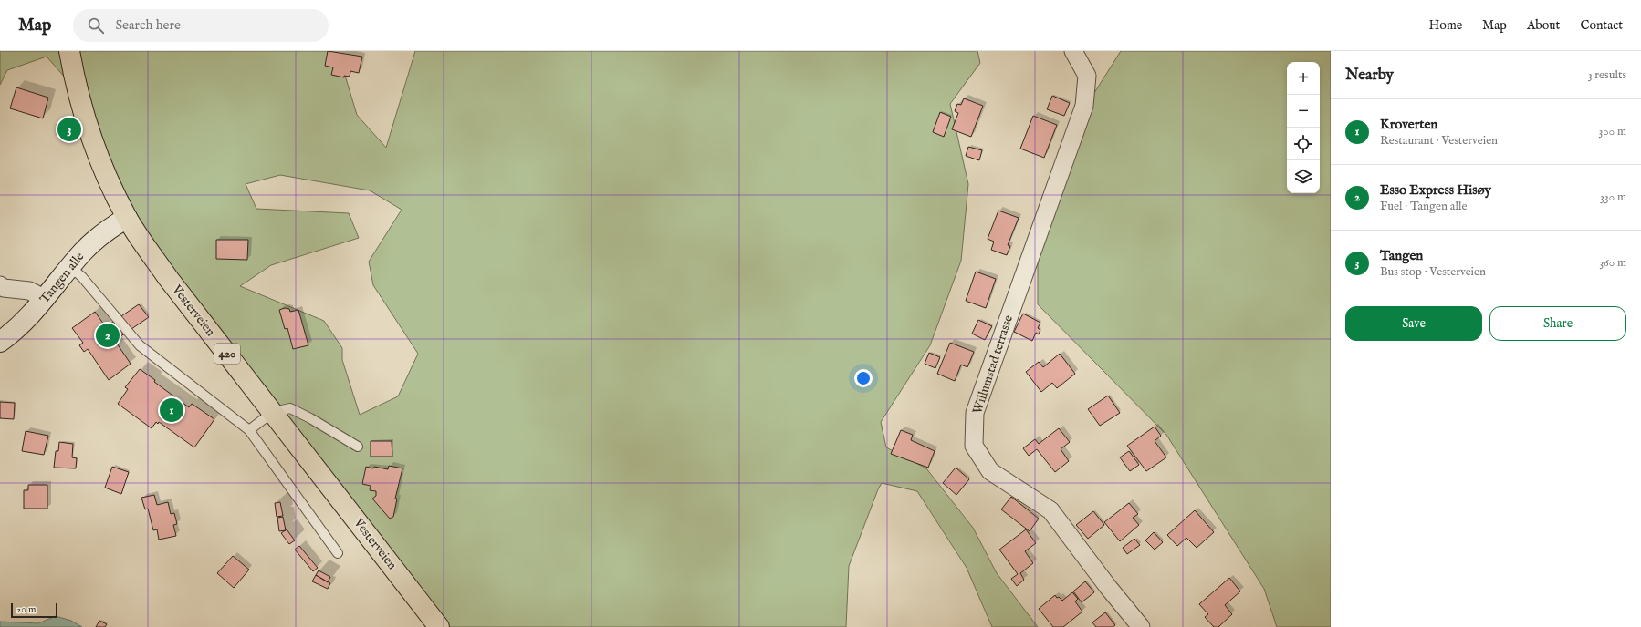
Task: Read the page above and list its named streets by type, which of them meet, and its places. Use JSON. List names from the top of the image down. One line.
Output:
{"streets":{"main road":["Tangen alle","Vesterveien","420"],"street":["Willumstad terrasse"]},"crossings":[["Tangen alle","Vesterveien"]],"scale_bar":"20 m","page":{"header":"Map","search":"Search here","nav":["Home","Map","About","Contact"],"heading":["Nearby","3 results"],"map_buttons":["+","−"],"list":[{"mark":"1","name":"Kroverten","note":"Restaurant · Vesterveien","value":"300 m"},{"mark":"2","name":"Esso Express Hisøy","note":"Fuel · Tangen alle","value":"330 m"},{"mark":"3","name":"Tangen","note":"Bus stop · Vesterveien","value":"360 m"}],"pins":["3","2","1"],"buttons":["Save","Share"],"scale":"20 m"}}
